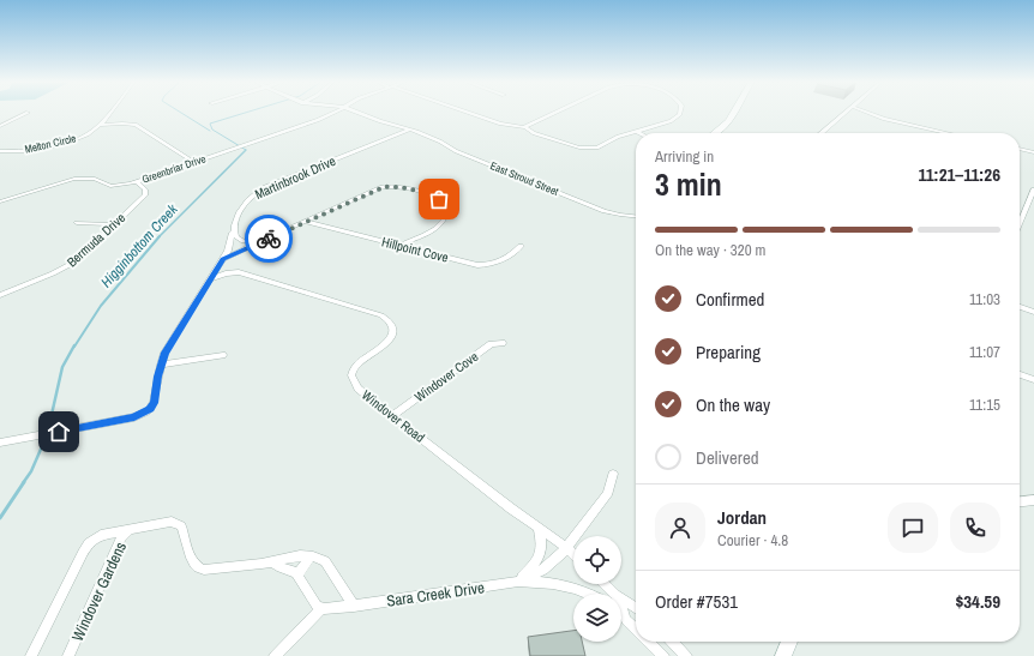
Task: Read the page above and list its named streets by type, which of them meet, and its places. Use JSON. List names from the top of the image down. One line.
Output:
{"streets":{"street":["Melton Circle","Greenbriar Drive","Martinbrook Drive","East Stroud Street","Bermuda Drive","Hillpoint Cove","Windover Cove","Windover Road","Windover Gardens","Sara Creek Drive"]},"crossings":[["Greenbriar Drive","Bermuda Drive"],["Martinbrook Drive","East Stroud Street"],["Martinbrook Drive","Windover Road"],["Windover Cove","Windover Road"],["Windover Road","Sara Creek Drive"]],"water":["Higginbottom Creek"],"page":{"heading":["3 min","Arriving in","11:21–11:26"],"panel":["Jordan","Courier · 4.8","Order #7531","$34.59"],"bar":"On the way · 320 m","list":[["Confirmed","11:03"],["Preparing","11:07"],["On the way","11:15"],"Delivered"]}}
